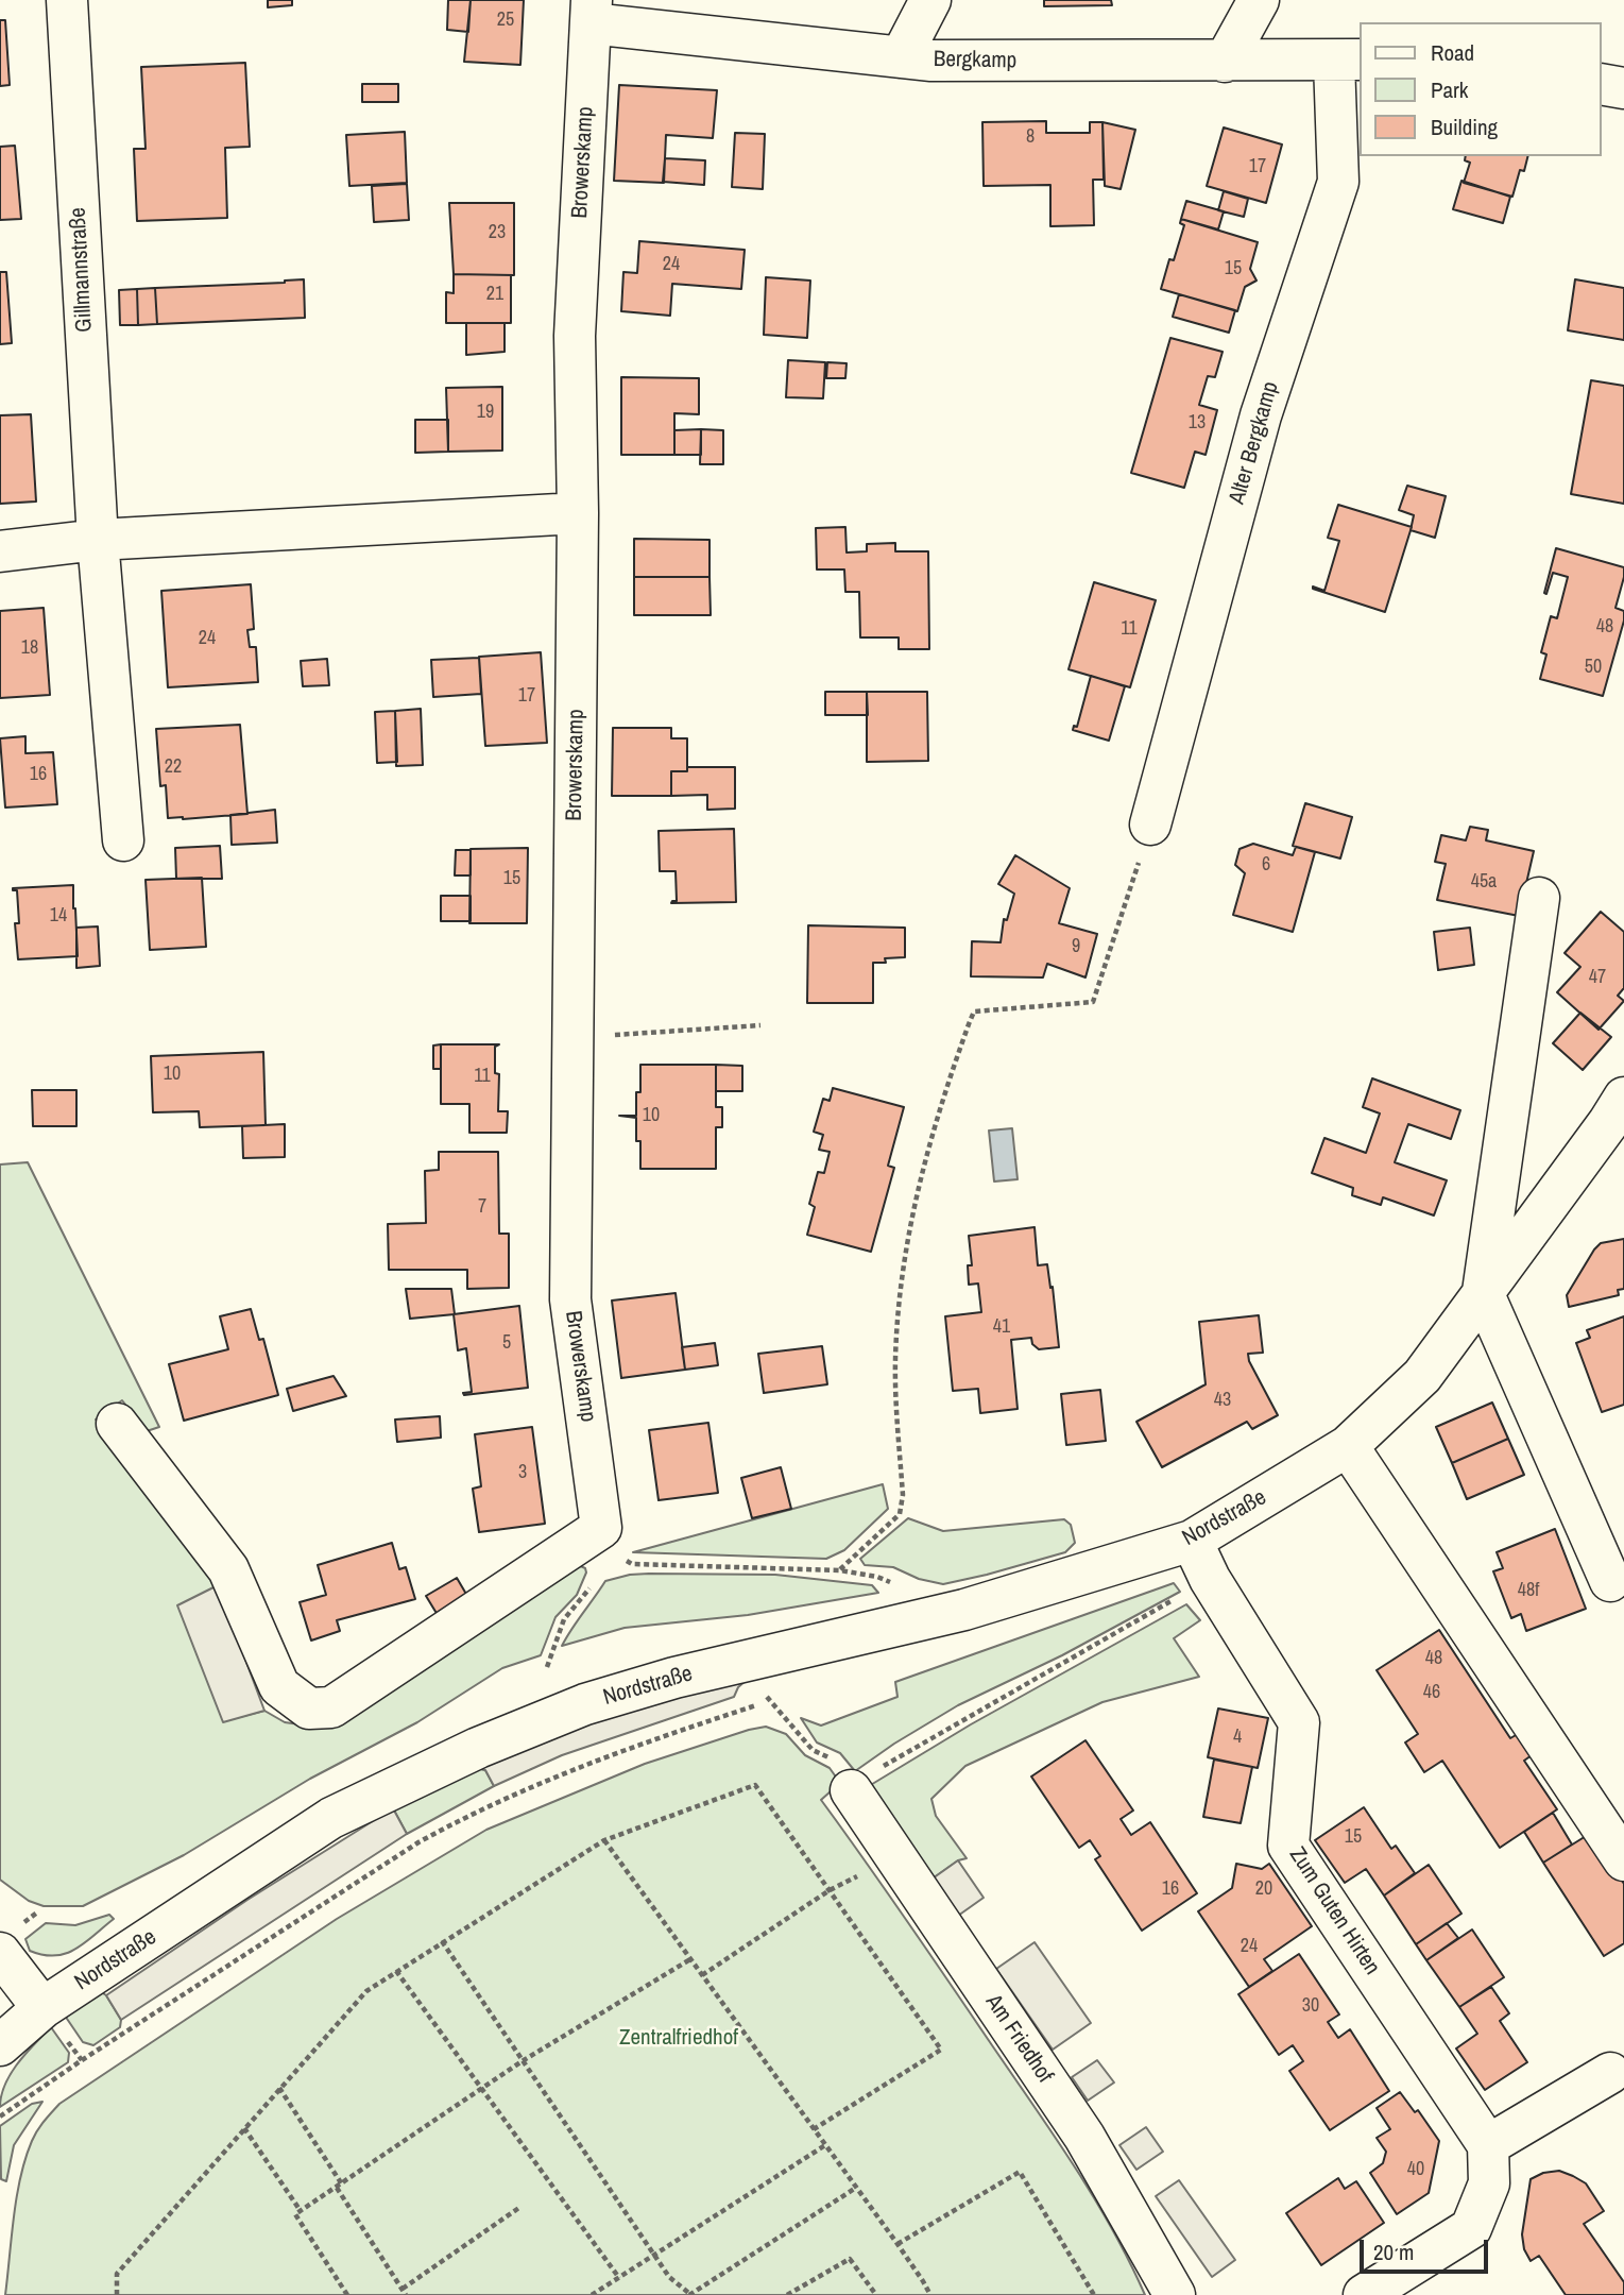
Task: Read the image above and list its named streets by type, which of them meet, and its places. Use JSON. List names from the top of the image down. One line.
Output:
{"streets":{"street":["Bergkamp","Browerskamp","Gillmannstraße","Alter Bergkamp","Nordstraße","Zum Guten Hirten","Am Friedhof"]},"crossings":[["Bergkamp","Browerskamp"],["Bergkamp","Alter Bergkamp"],["Nordstraße","Zum Guten Hirten"]],"parks":["Zentralfriedhof"],"house_numbers":["25","8","17","23","24","15","21","19","13","48","11","24","18","50","17","22","16","6","15","45a","14","9","47","10","11","10","7","41","5","43","3","48f","48","46","4","15","16","20","24","30","40"],"legend":["Road","Park","Building"],"scale_bar":"20 m"}
